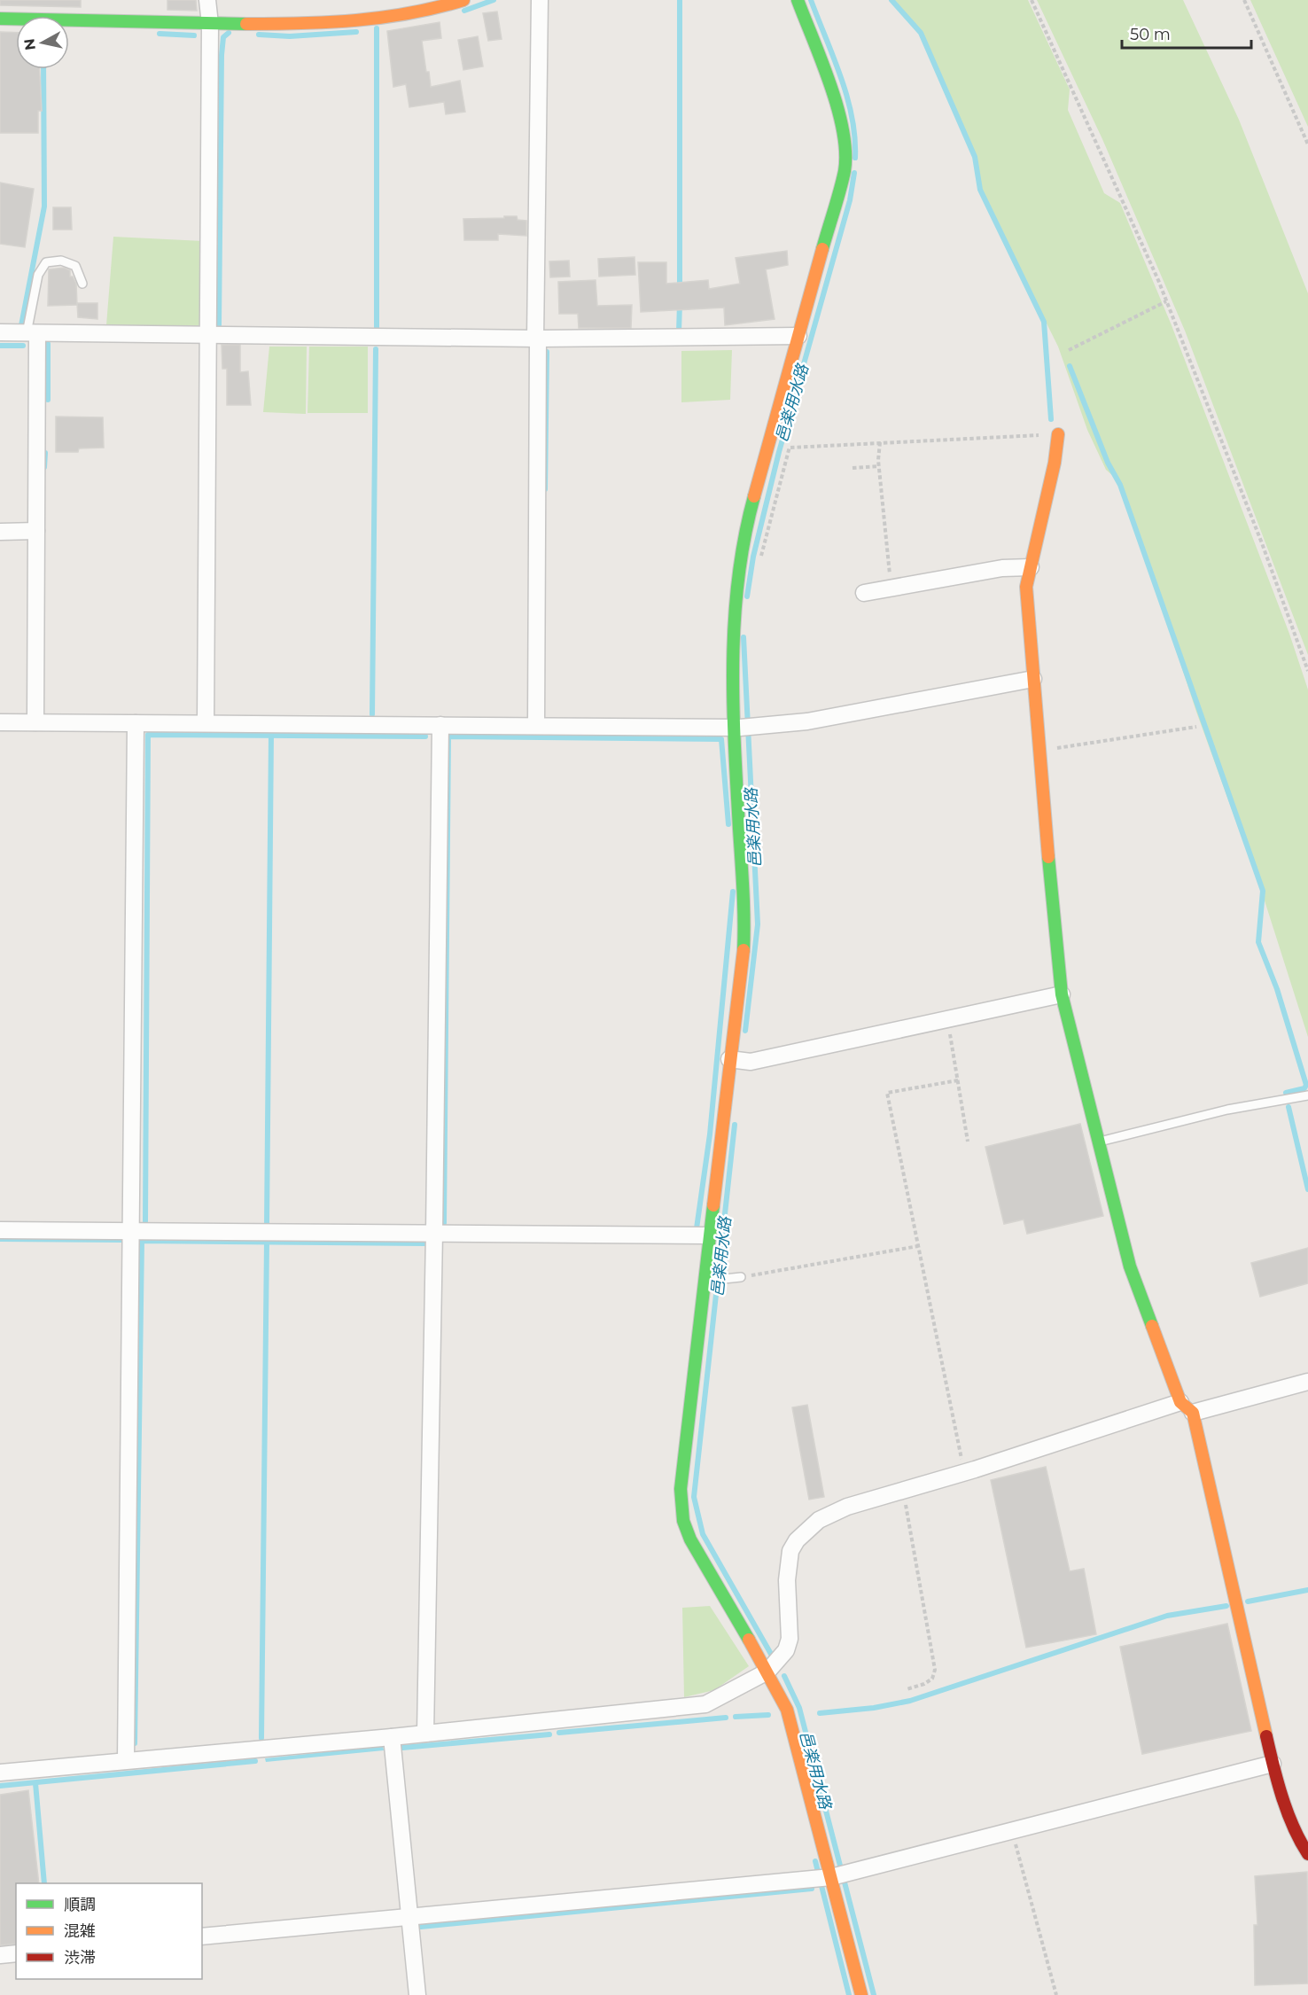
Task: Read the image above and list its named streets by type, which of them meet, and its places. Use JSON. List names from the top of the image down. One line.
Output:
{"water":["邑楽用水路"],"legend":["順調","混雑","渋滞"],"scale_bar":"50 m","north":"left"}
